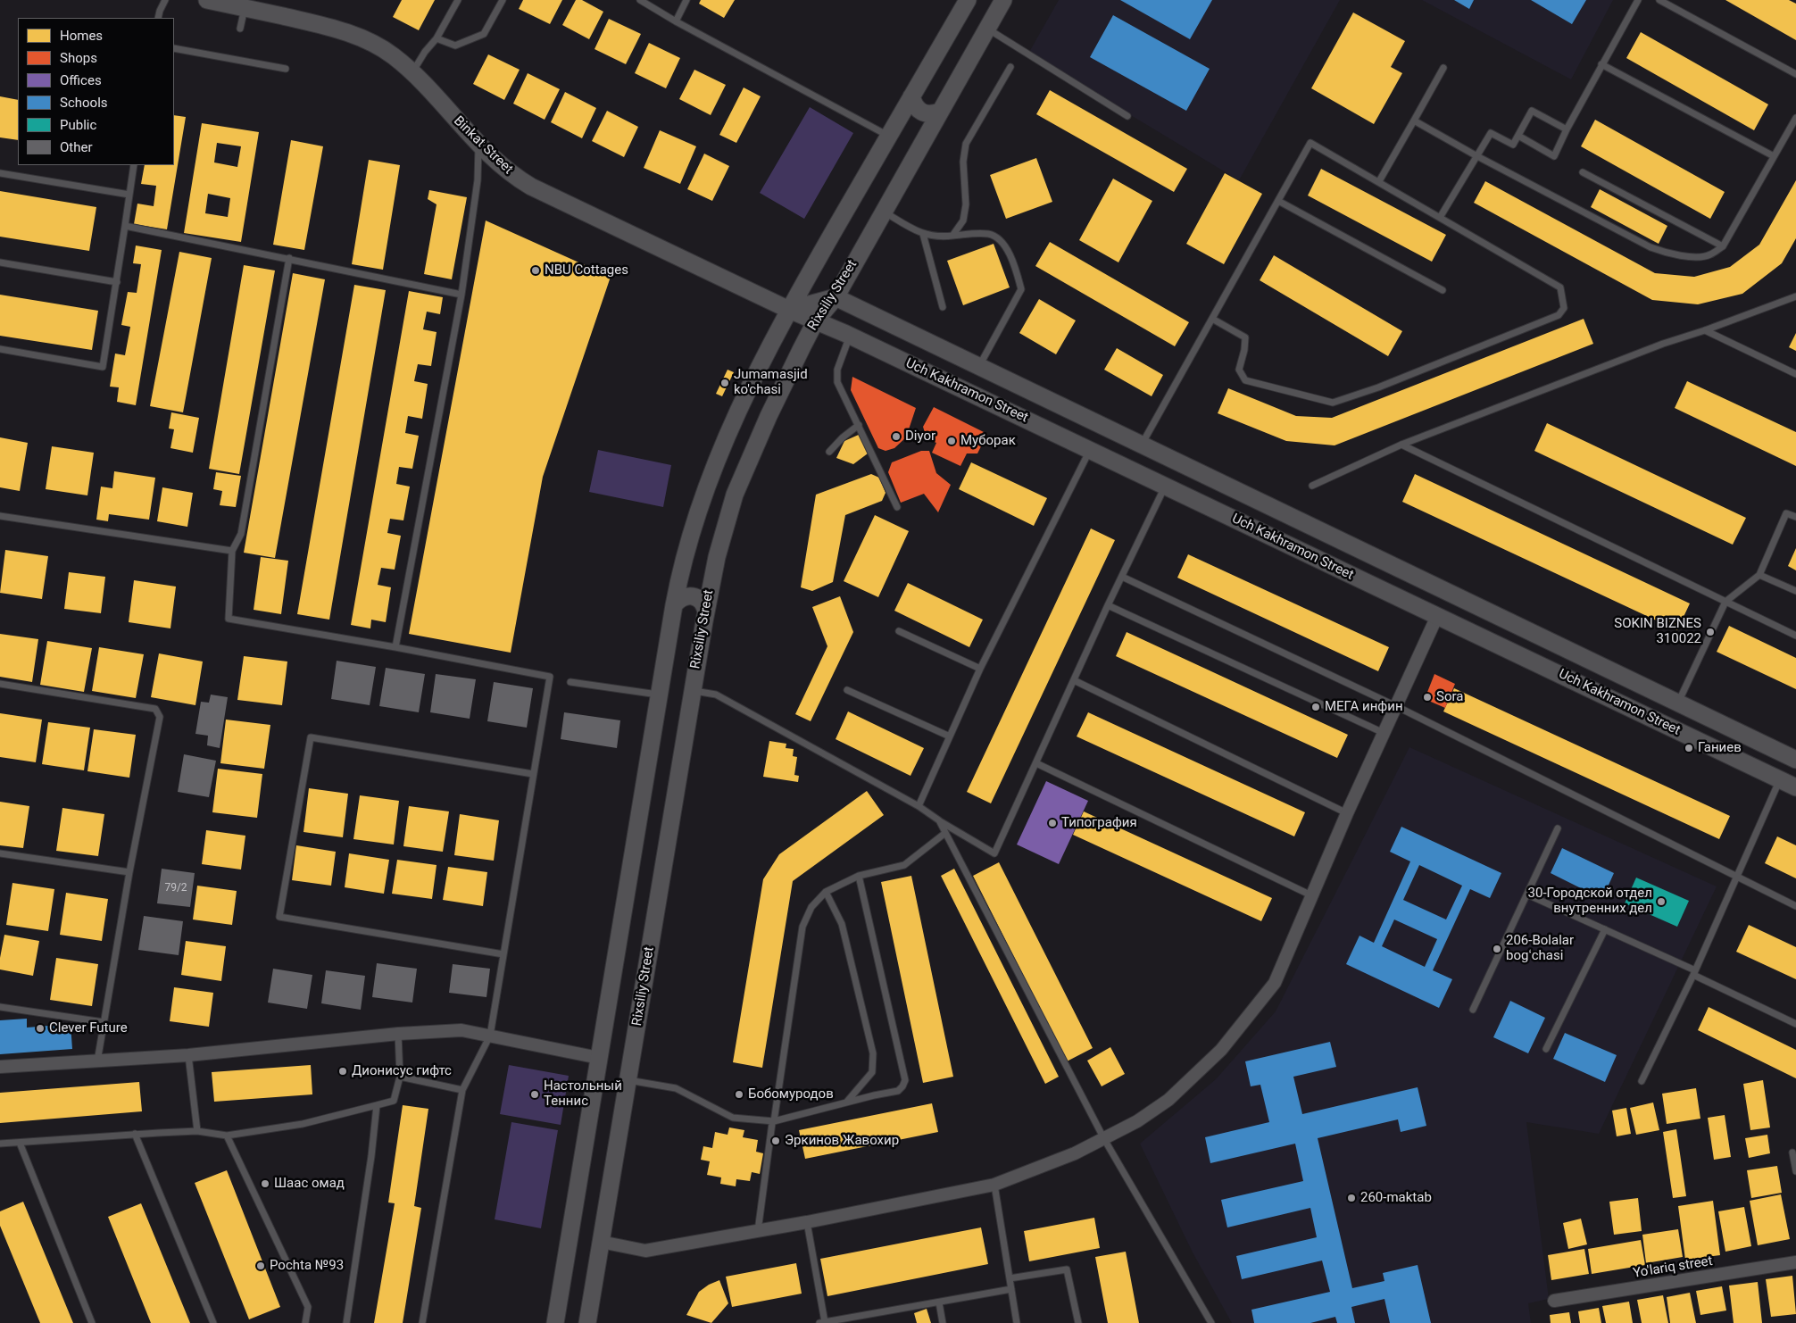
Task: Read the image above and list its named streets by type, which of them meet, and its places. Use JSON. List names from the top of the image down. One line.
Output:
{"streets":{"main road":["Binkat Street","Rixsiliy Street","Uch Kakhramon Street"],"street":["Yo'lariq street"]},"crossings":[["Binkat Street","Uch Kakhramon Street"],["Rixsiliy Street","Uch Kakhramon Street"]],"places":["NBU Cottages","Jumamasjid ko'chasi","Diyor","Муборак","SOKIN BIZNES 310022","Sora","МЕГА инфин","Ганиев","Типография","30-Городской отдел внутренних дел","206-Bolalar bogʻchasi","Clever Future","Дионисус гифтс","Настольный Теннис","Бобомуродов","Эркинов Жавохир","Шаас омад","260-maktab","Pochta №93"],"house_numbers":["79/2"],"legend":["Homes","Shops","Offices","Schools","Public","Other"]}
